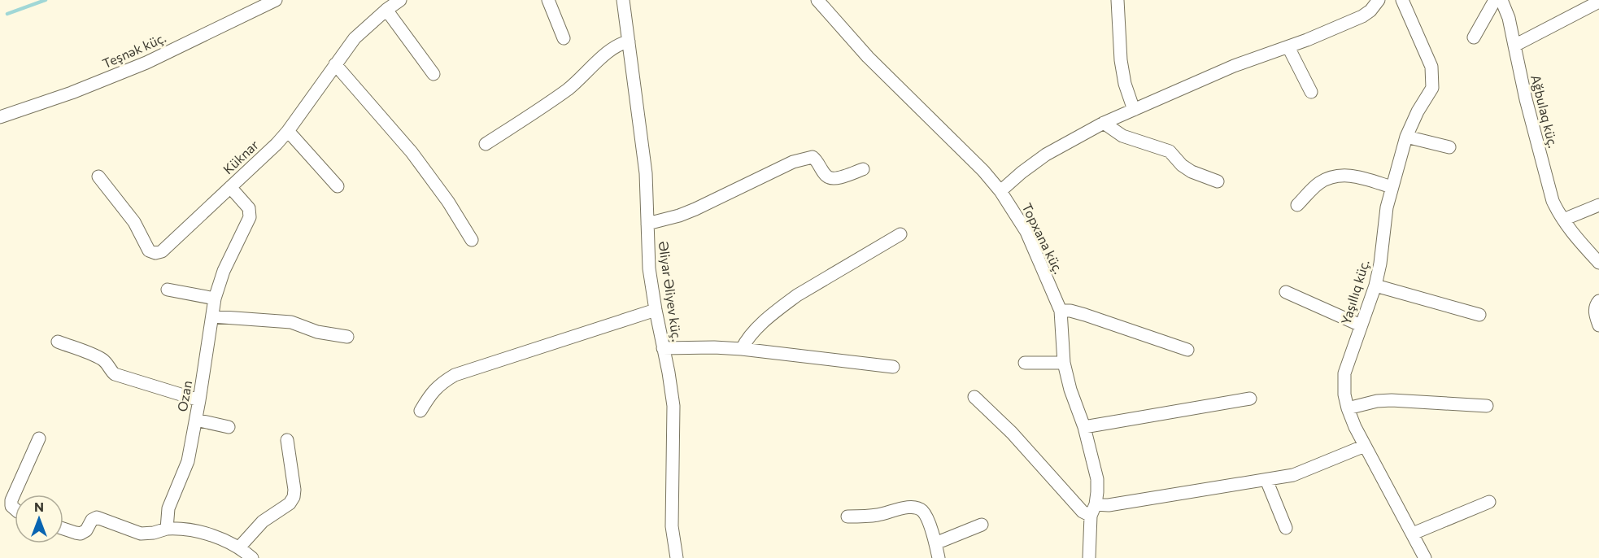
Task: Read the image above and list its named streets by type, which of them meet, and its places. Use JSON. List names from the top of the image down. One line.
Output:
{"streets":{"street":["Teşnək küç.","Ağbulaq küç.","Küknar","Topxana küç.","Əliyar Əliyev küç.","Yaşıllıq küç.","Ozan"]},"crossings":[["Küknar","Ozan"]],"north":"top"}
